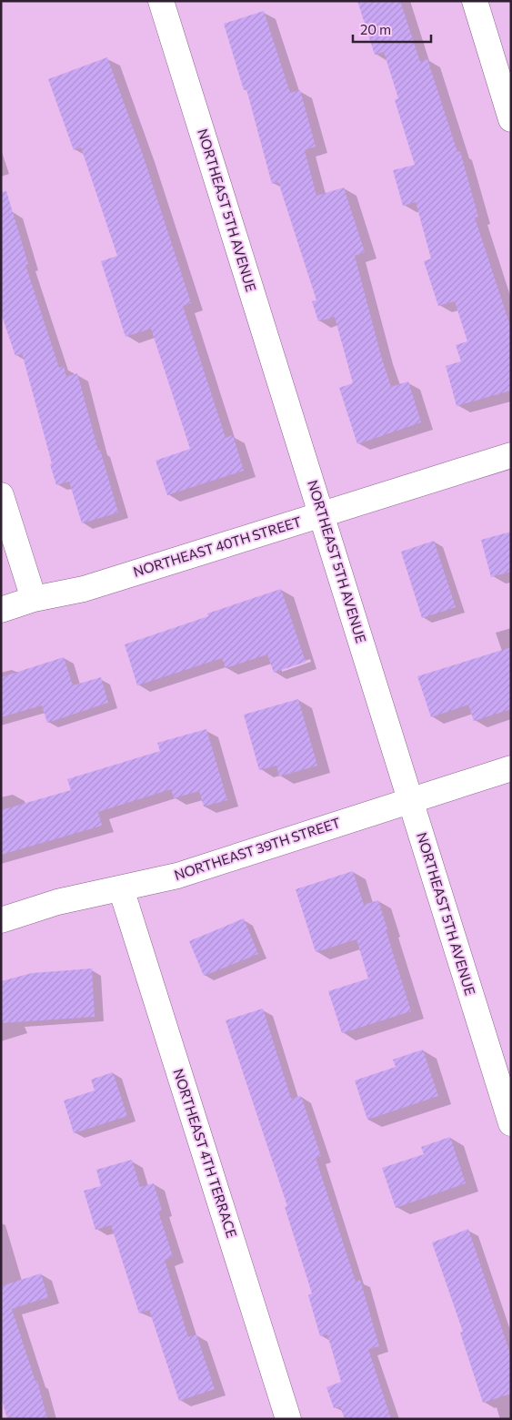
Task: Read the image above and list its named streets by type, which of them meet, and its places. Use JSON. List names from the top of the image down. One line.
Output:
{"streets":{"street":["NORTHEAST 5TH AVENUE","NORTHEAST 40TH STREET","NORTHEAST 39TH STREET","NORTHEAST 4TH TERRACE"]},"crossings":[["NORTHEAST 5TH AVENUE","NORTHEAST 40TH STREET"],["NORTHEAST 5TH AVENUE","NORTHEAST 39TH STREET"],["NORTHEAST 39TH STREET","NORTHEAST 4TH TERRACE"]],"scale_bar":"20 m"}
